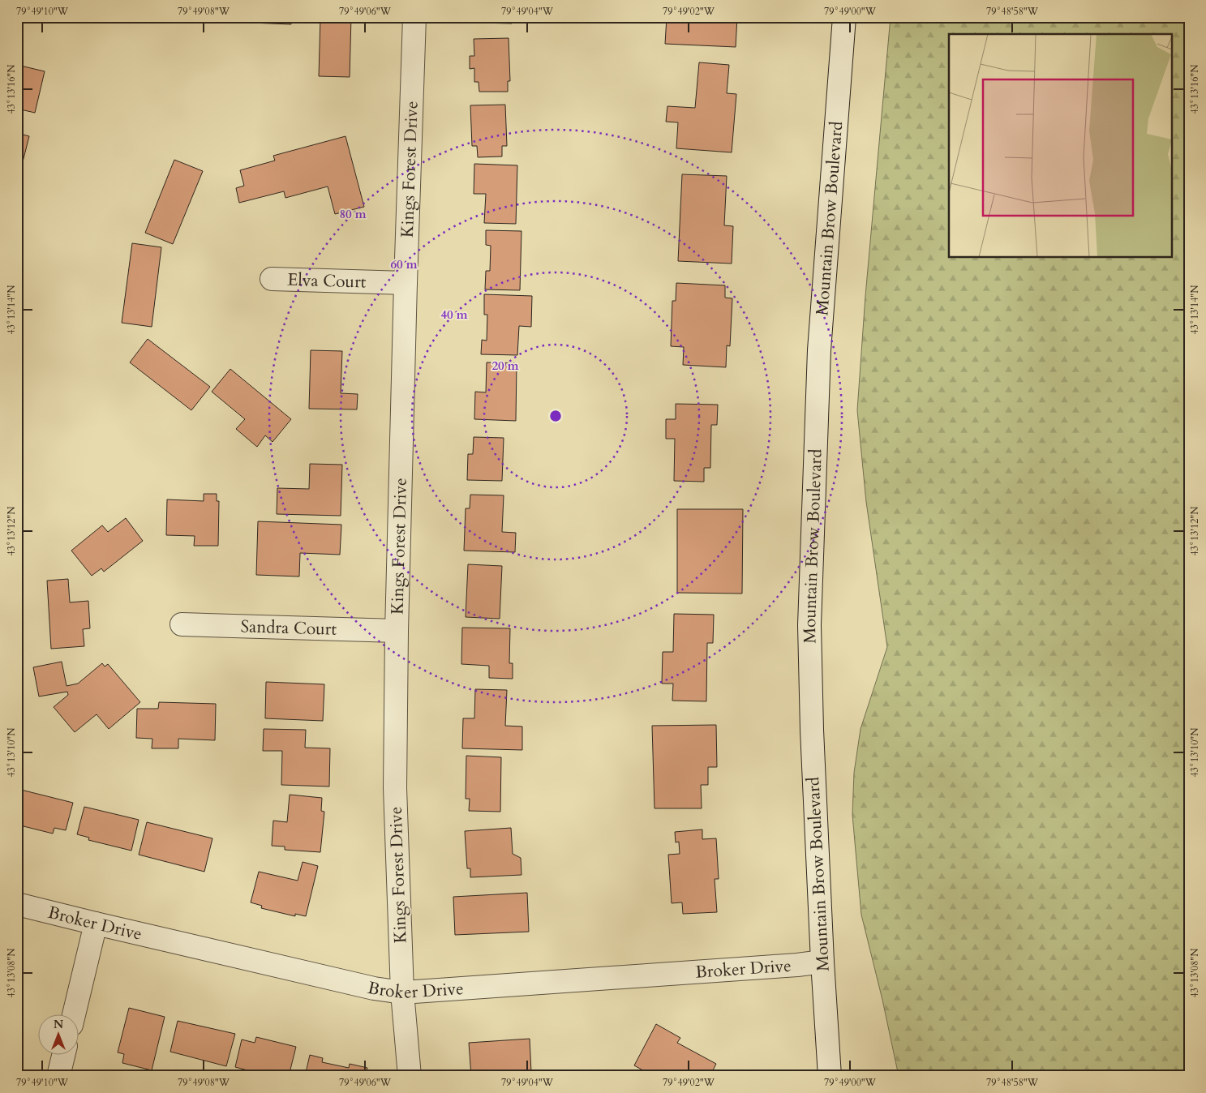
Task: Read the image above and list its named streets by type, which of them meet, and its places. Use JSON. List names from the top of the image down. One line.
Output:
{"streets":{"street":["Kings Forest Drive","Mountain Brow Boulevard","Elva Court","Sandra Court","Broker Drive"]},"crossings":[["Kings Forest Drive","Elva Court"],["Kings Forest Drive","Sandra Court"],["Kings Forest Drive","Broker Drive"],["Mountain Brow Boulevard","Broker Drive"]],"north":"top","coordinates":["79°49'10\"W","79°49'08\"W","79°49'06\"W","79°49'04\"W","79°49'02\"W","79°49'00\"W","79°48'58\"W","43°13'16\"N","43°13'14\"N","43°13'12\"N","43°13'10\"N","43°13'08\"N"],"rings":["80 m","60 m","40 m","20 m"]}
